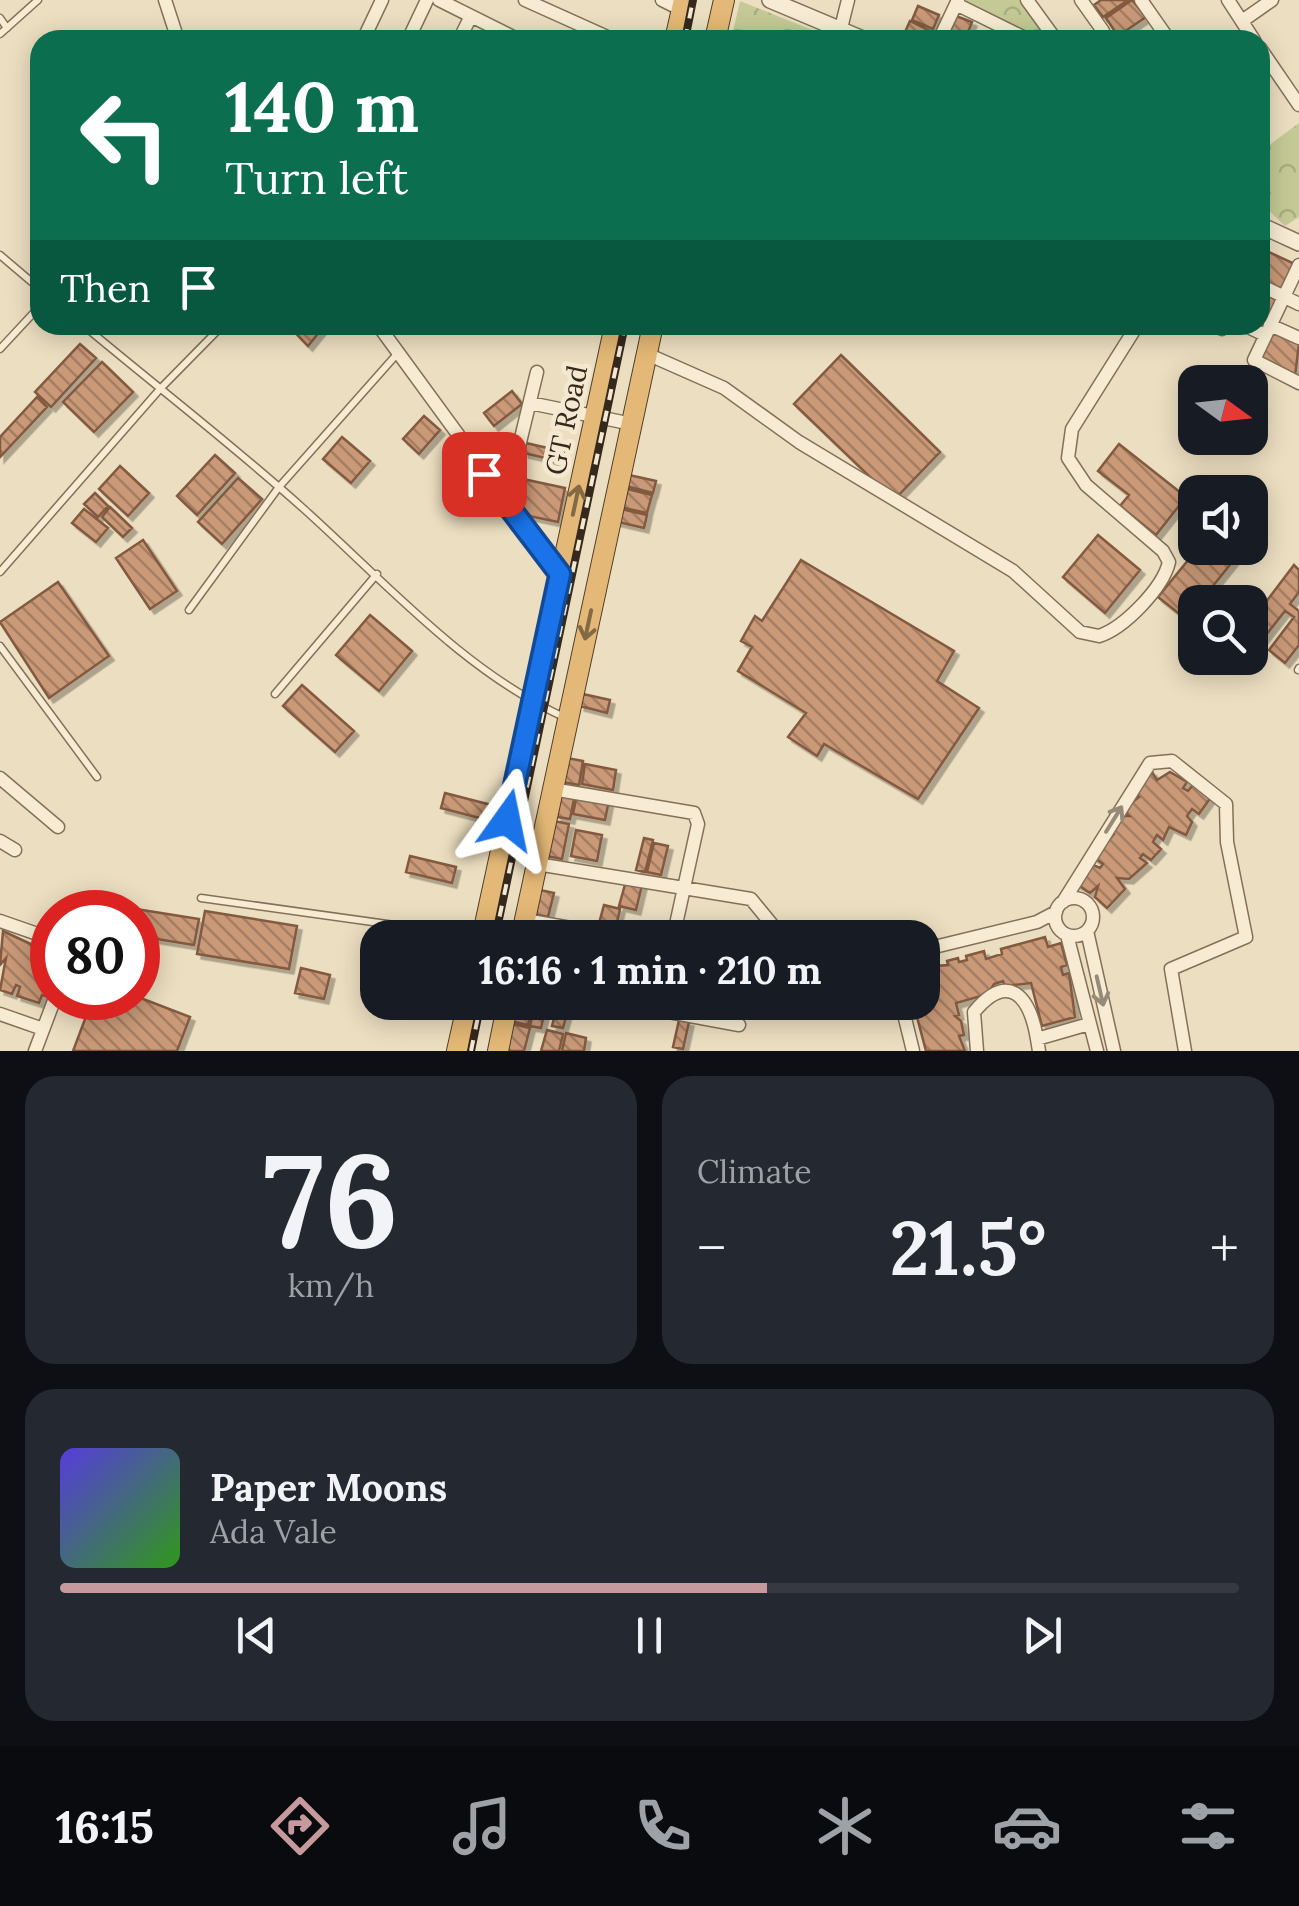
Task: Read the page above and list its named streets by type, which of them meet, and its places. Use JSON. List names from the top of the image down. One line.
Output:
{"streets":{"highway":["GT Road"]},"north":"right","page":{"turn":["140 m","Turn left"],"then":"Then","limit":"80","trip":"16:16 · 1 min · 210 m","tile":[["76","km/h"],"Climate"],"heat":["−","21.5°","+"],"song":["Paper Moons","Ada Vale"],"tabs":"16:15"}}
